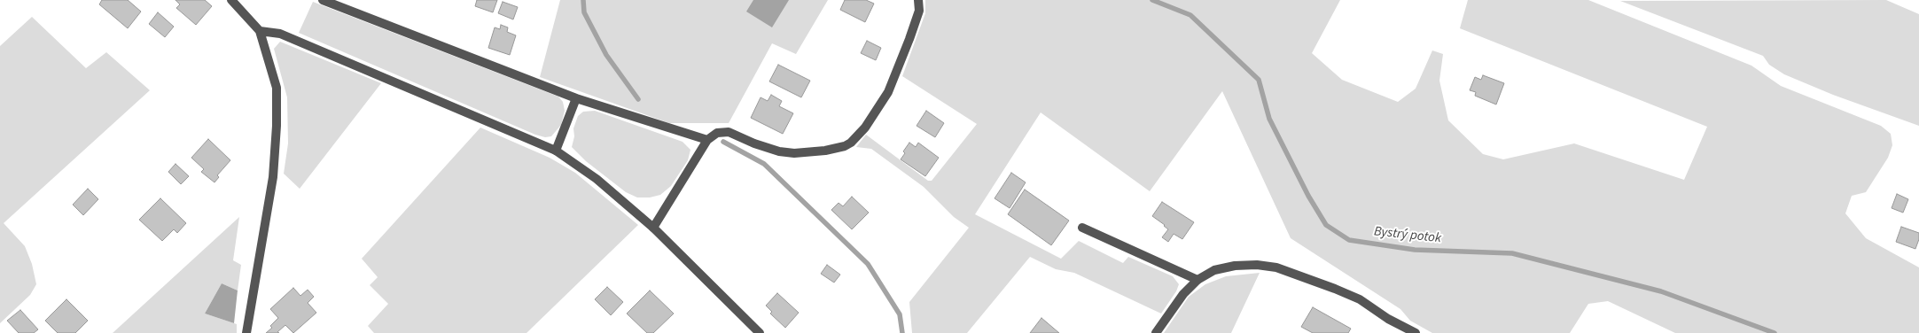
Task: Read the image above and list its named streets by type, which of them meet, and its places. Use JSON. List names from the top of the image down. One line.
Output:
{"water":["Bystrý potok"]}
